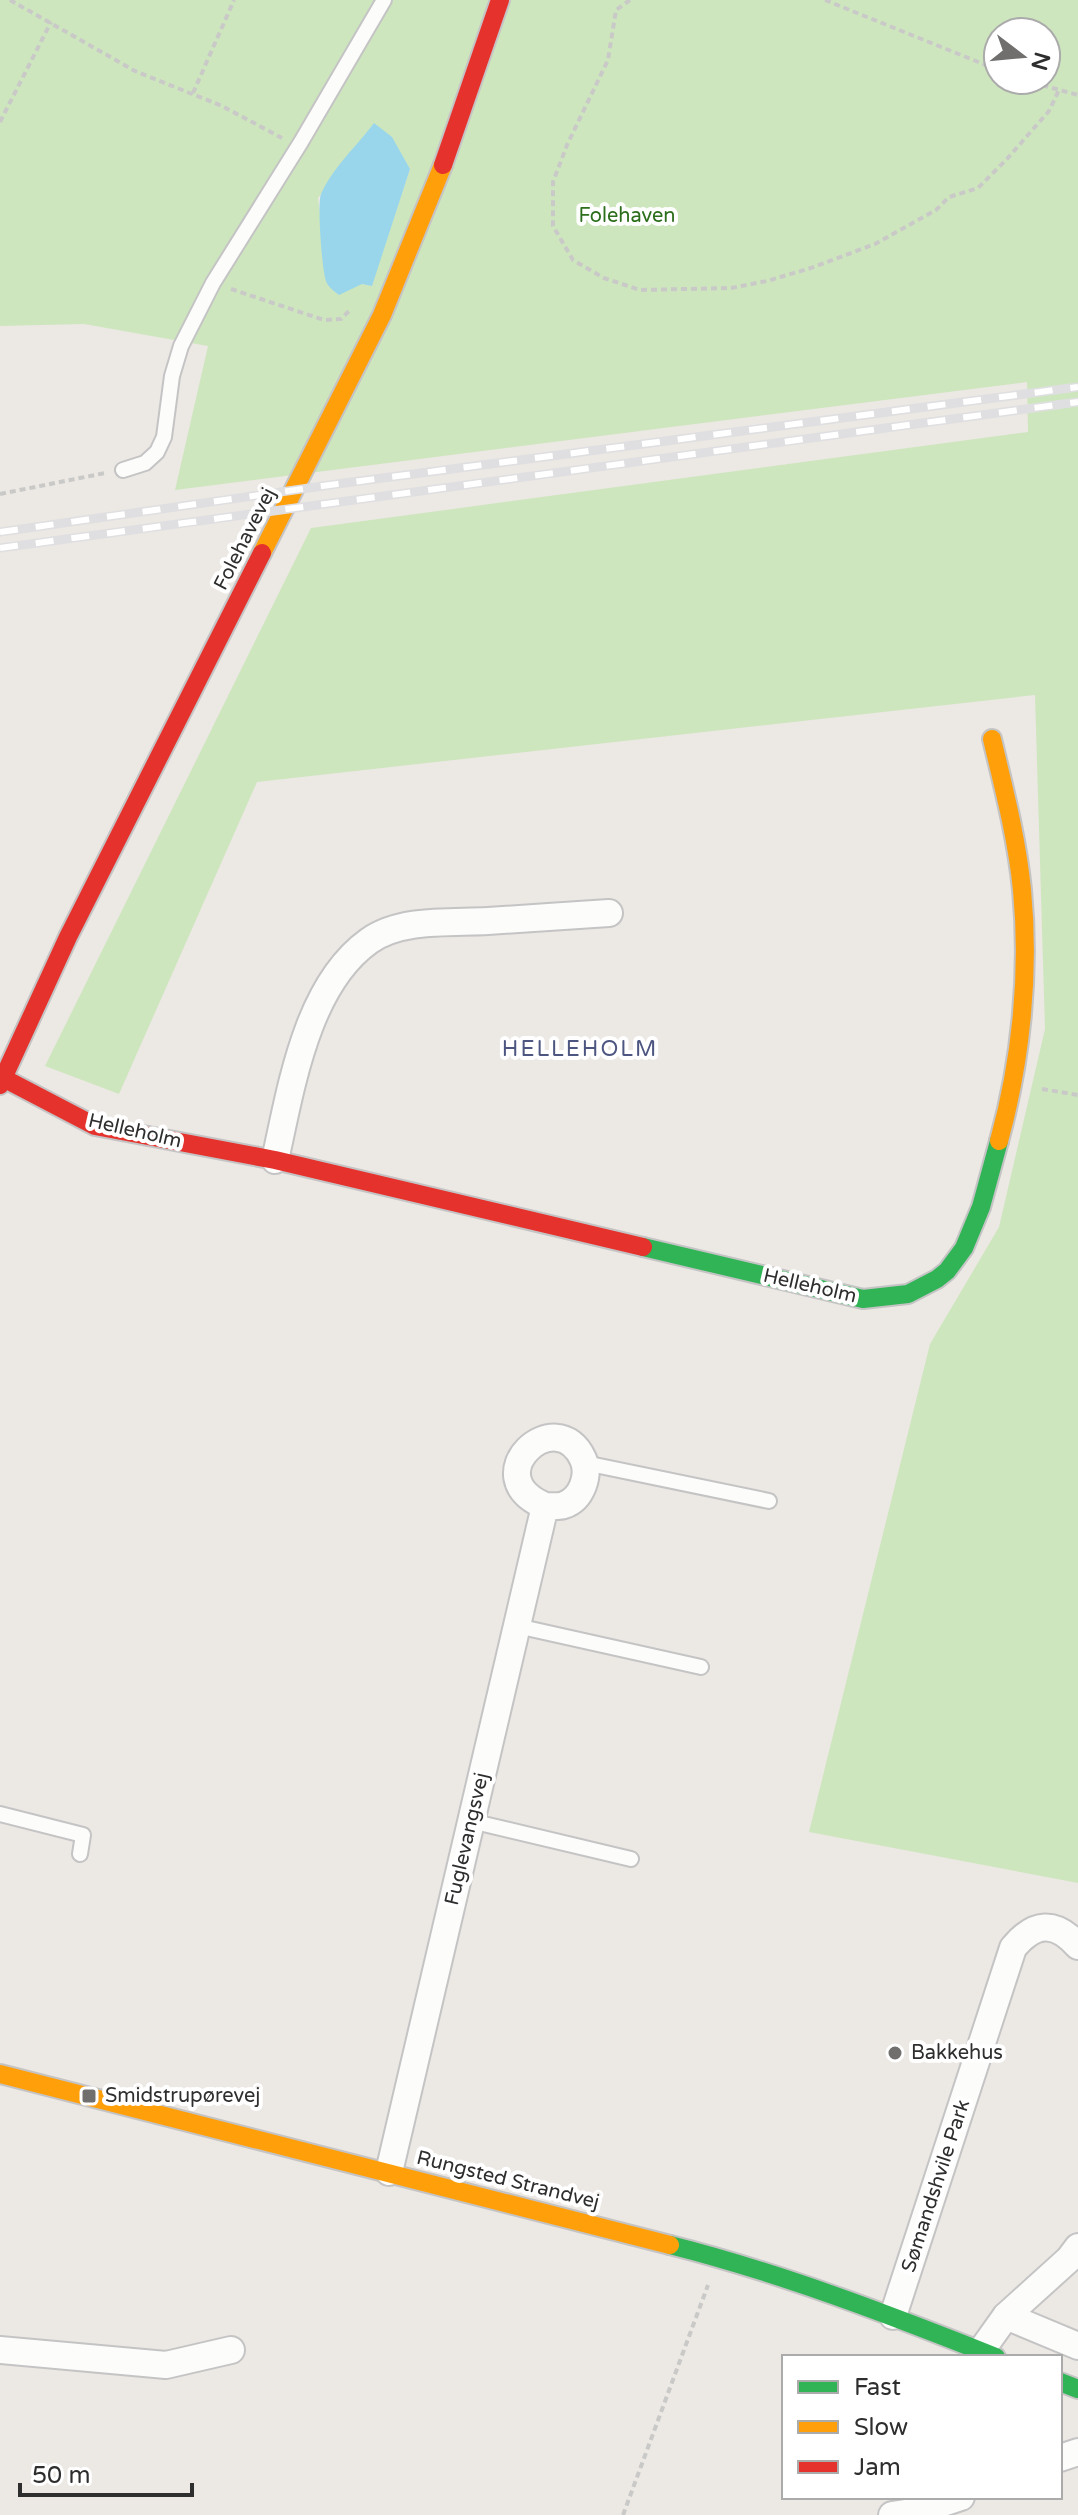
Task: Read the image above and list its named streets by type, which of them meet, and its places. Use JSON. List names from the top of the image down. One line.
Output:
{"streets":{"street":["Folehavevej","Helleholm","Fuglevangsvej","Rungsted Strandvej","Sømandshvile Park"]},"crossings":[["Folehavevej","Helleholm"],["Fuglevangsvej","Rungsted Strandvej"],["Rungsted Strandvej","Sømandshvile Park"]],"districts":["HELLEHOLM"],"parks":["Folehaven"],"places":{"other":["Bakkehus"],"transit":["Smidstrupørevej"]},"legend":["Fast","Slow","Jam"],"scale_bar":"50 m","north":"right"}
